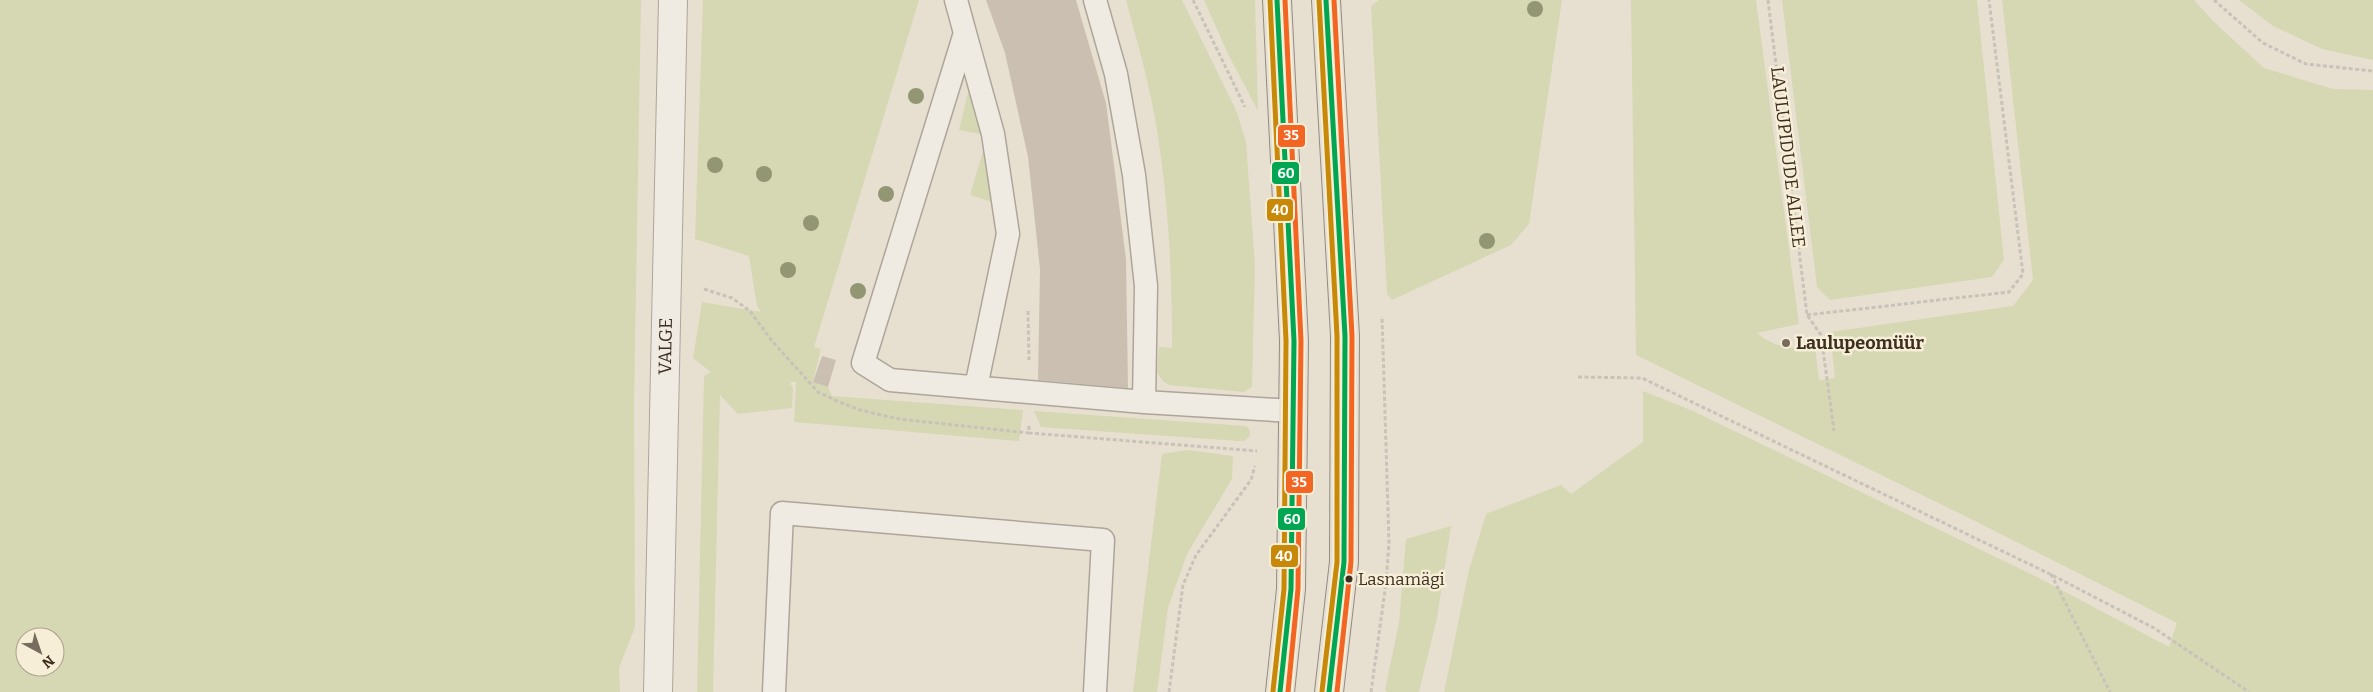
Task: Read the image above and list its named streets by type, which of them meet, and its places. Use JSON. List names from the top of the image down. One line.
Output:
{"streets":{"street":["VALGE"],"path":["LAULUPIDUDE ALLEE"]},"places":["Laulupeomüür","Lasnamägi"],"lines":["transit line 60","transit line 40","transit line 35"],"north":"bottom right"}
